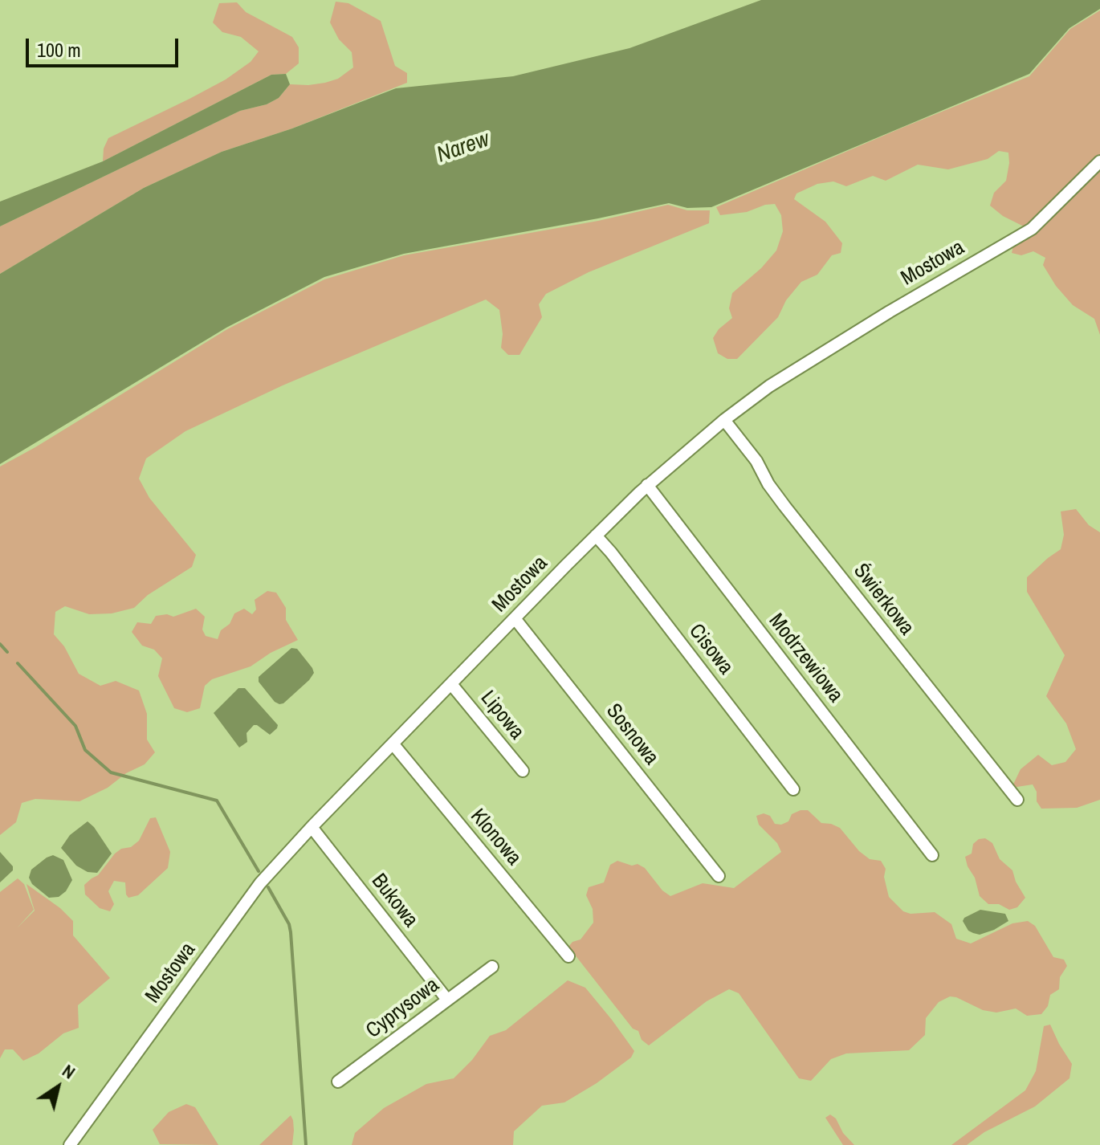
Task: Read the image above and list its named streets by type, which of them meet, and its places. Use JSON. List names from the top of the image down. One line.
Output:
{"streets":{"street":["Mostowa","Świerkowa","Cisowa","Modrzewiowa","Lipowa","Sosnowa","Klonowa","Bukowa","Cyprysowa"]},"crossings":[["Mostowa","Świerkowa"],["Mostowa","Cisowa"],["Mostowa","Modrzewiowa"],["Mostowa","Lipowa"],["Mostowa","Sosnowa"],["Mostowa","Klonowa"],["Mostowa","Bukowa"],["Bukowa","Cyprysowa"]],"water":["Narew"],"scale_bar":"100 m","north":"top right"}
